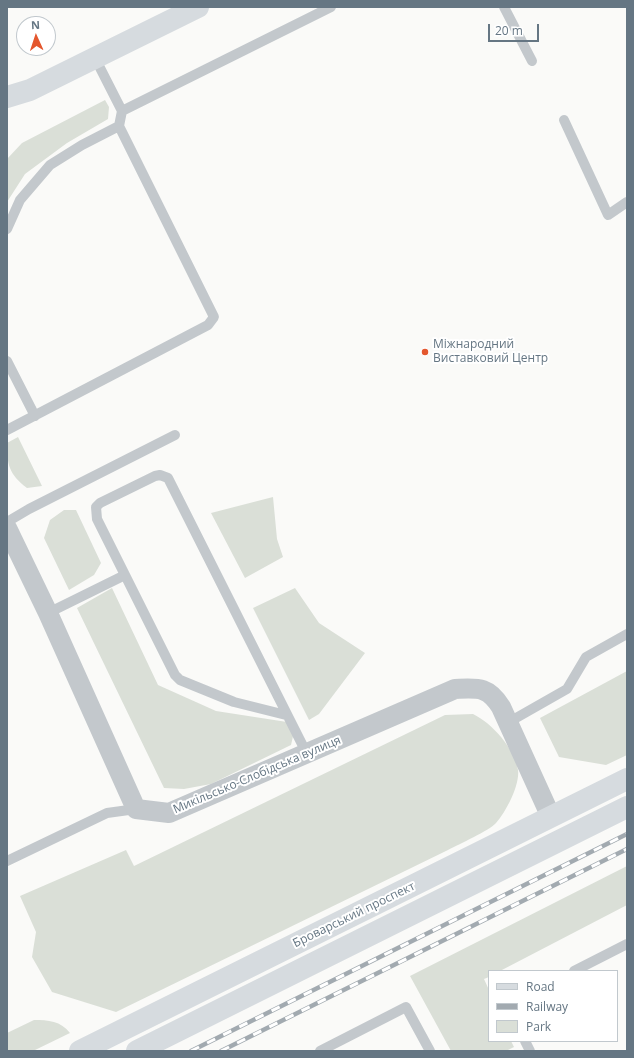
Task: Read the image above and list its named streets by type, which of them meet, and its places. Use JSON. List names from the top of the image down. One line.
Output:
{"streets":{"main road":["Броварський проспект"],"street":["Микільсько-Слобідська вулиця"]},"crossings":[["Микільсько-Слобідська вулиця","Броварський проспект"]],"places":["Міжнародний Виставковий Центр"],"legend":["Road","Railway","Park"],"scale_bar":"20 m","north":"top"}
